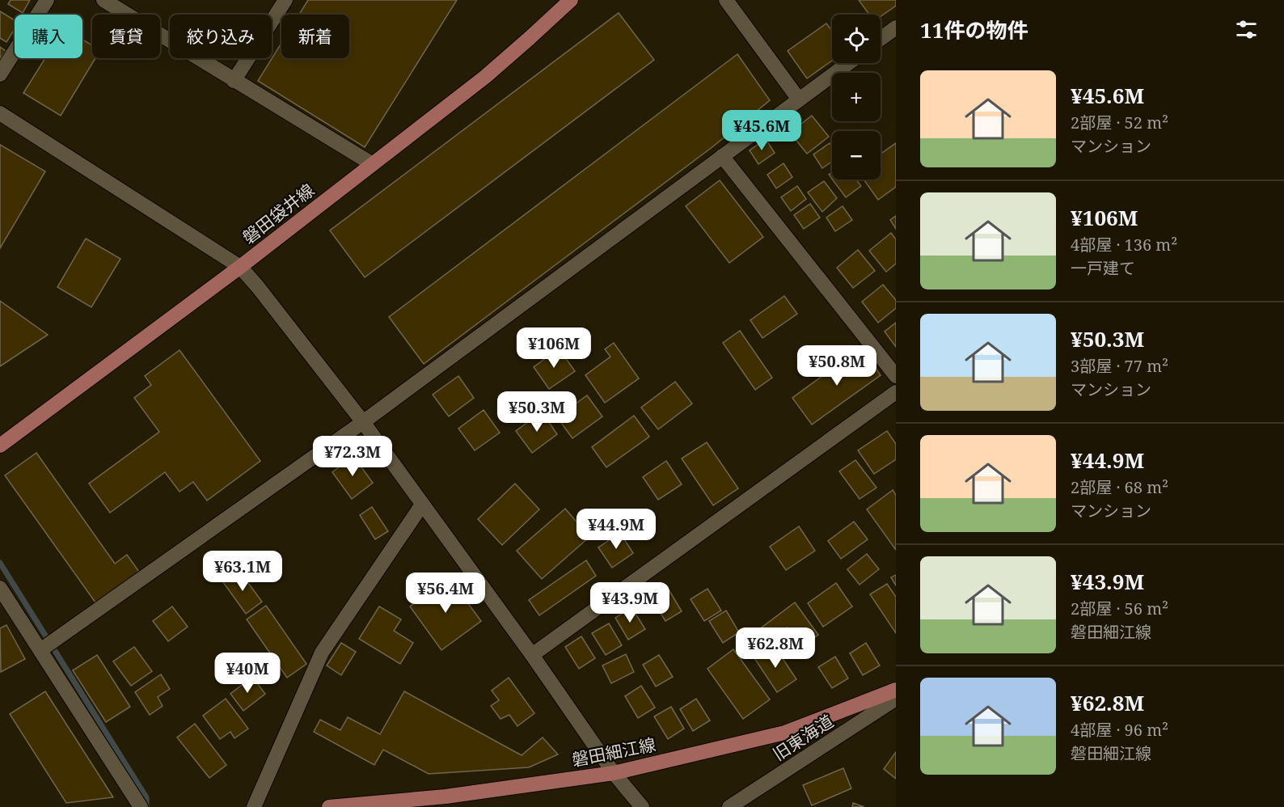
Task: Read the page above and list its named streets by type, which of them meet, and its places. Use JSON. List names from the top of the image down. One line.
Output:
{"streets":{"main road":["磐田袋井線","磐田細江線"],"street":["旧東海道"]},"page":{"heading":"11件の物件","map_buttons":["+","−"],"chip":["購入","賃貸","絞り込み","新着"],"list":[{"name":"¥45.6M","note":"2部屋 · 52 m² · マンション"},{"name":"¥106M","note":"4部屋 · 136 m² · 一戸建て"},{"name":"¥50.3M","note":"3部屋 · 77 m² · マンション"},{"name":"¥44.9M","note":"2部屋 · 68 m² · マンション"},{"name":"¥43.9M","note":"2部屋 · 56 m² · 磐田細江線"},{"name":"¥62.8M","note":"4部屋 · 96 m² · 磐田細江線"}],"price":["¥45.6M","¥106M","¥50.8M","¥50.3M","¥72.3M","¥44.9M","¥63.1M","¥56.4M","¥43.9M","¥62.8M","¥40M"]}}
